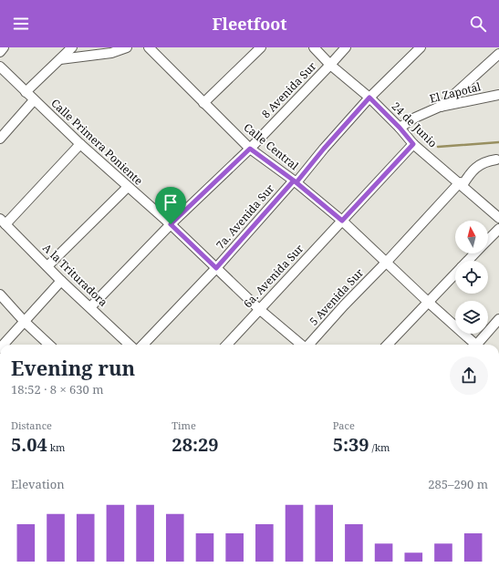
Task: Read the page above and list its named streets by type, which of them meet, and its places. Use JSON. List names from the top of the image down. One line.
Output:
{"streets":{"street":["8 Avenida Sur","El Zapotal","24 de Junio","Calle Primera Poniente","Calle Central","7a. Avenida Sur","A la Trituradora","6a. Avenida Sur","5 Avenida Sur"]},"crossings":[["8 Avenida Sur","24 de Junio"],["8 Avenida Sur","Calle Primera Poniente"],["8 Avenida Sur","Calle Central"],["8 Avenida Sur","A la Trituradora"],["El Zapotal","24 de Junio"],["24 de Junio","7a. Avenida Sur"],["24 de Junio","6a. Avenida Sur"],["24 de Junio","5 Avenida Sur"],["Calle Primera Poniente","7a. Avenida Sur"],["Calle Primera Poniente","6a. Avenida Sur"],["Calle Central","7a. Avenida Sur"],["Calle Central","6a. Avenida Sur"],["Calle Central","5 Avenida Sur"]],"north":"top","page":{"header":"Fleetfoot","heading":["Evening run","18:52 · 8 × 630 m"],"stats":[["Distance","5.04 km"],["Time","28:29"],["Pace","5:39 /km"]],"chart":["Elevation","285–290 m"]}}
